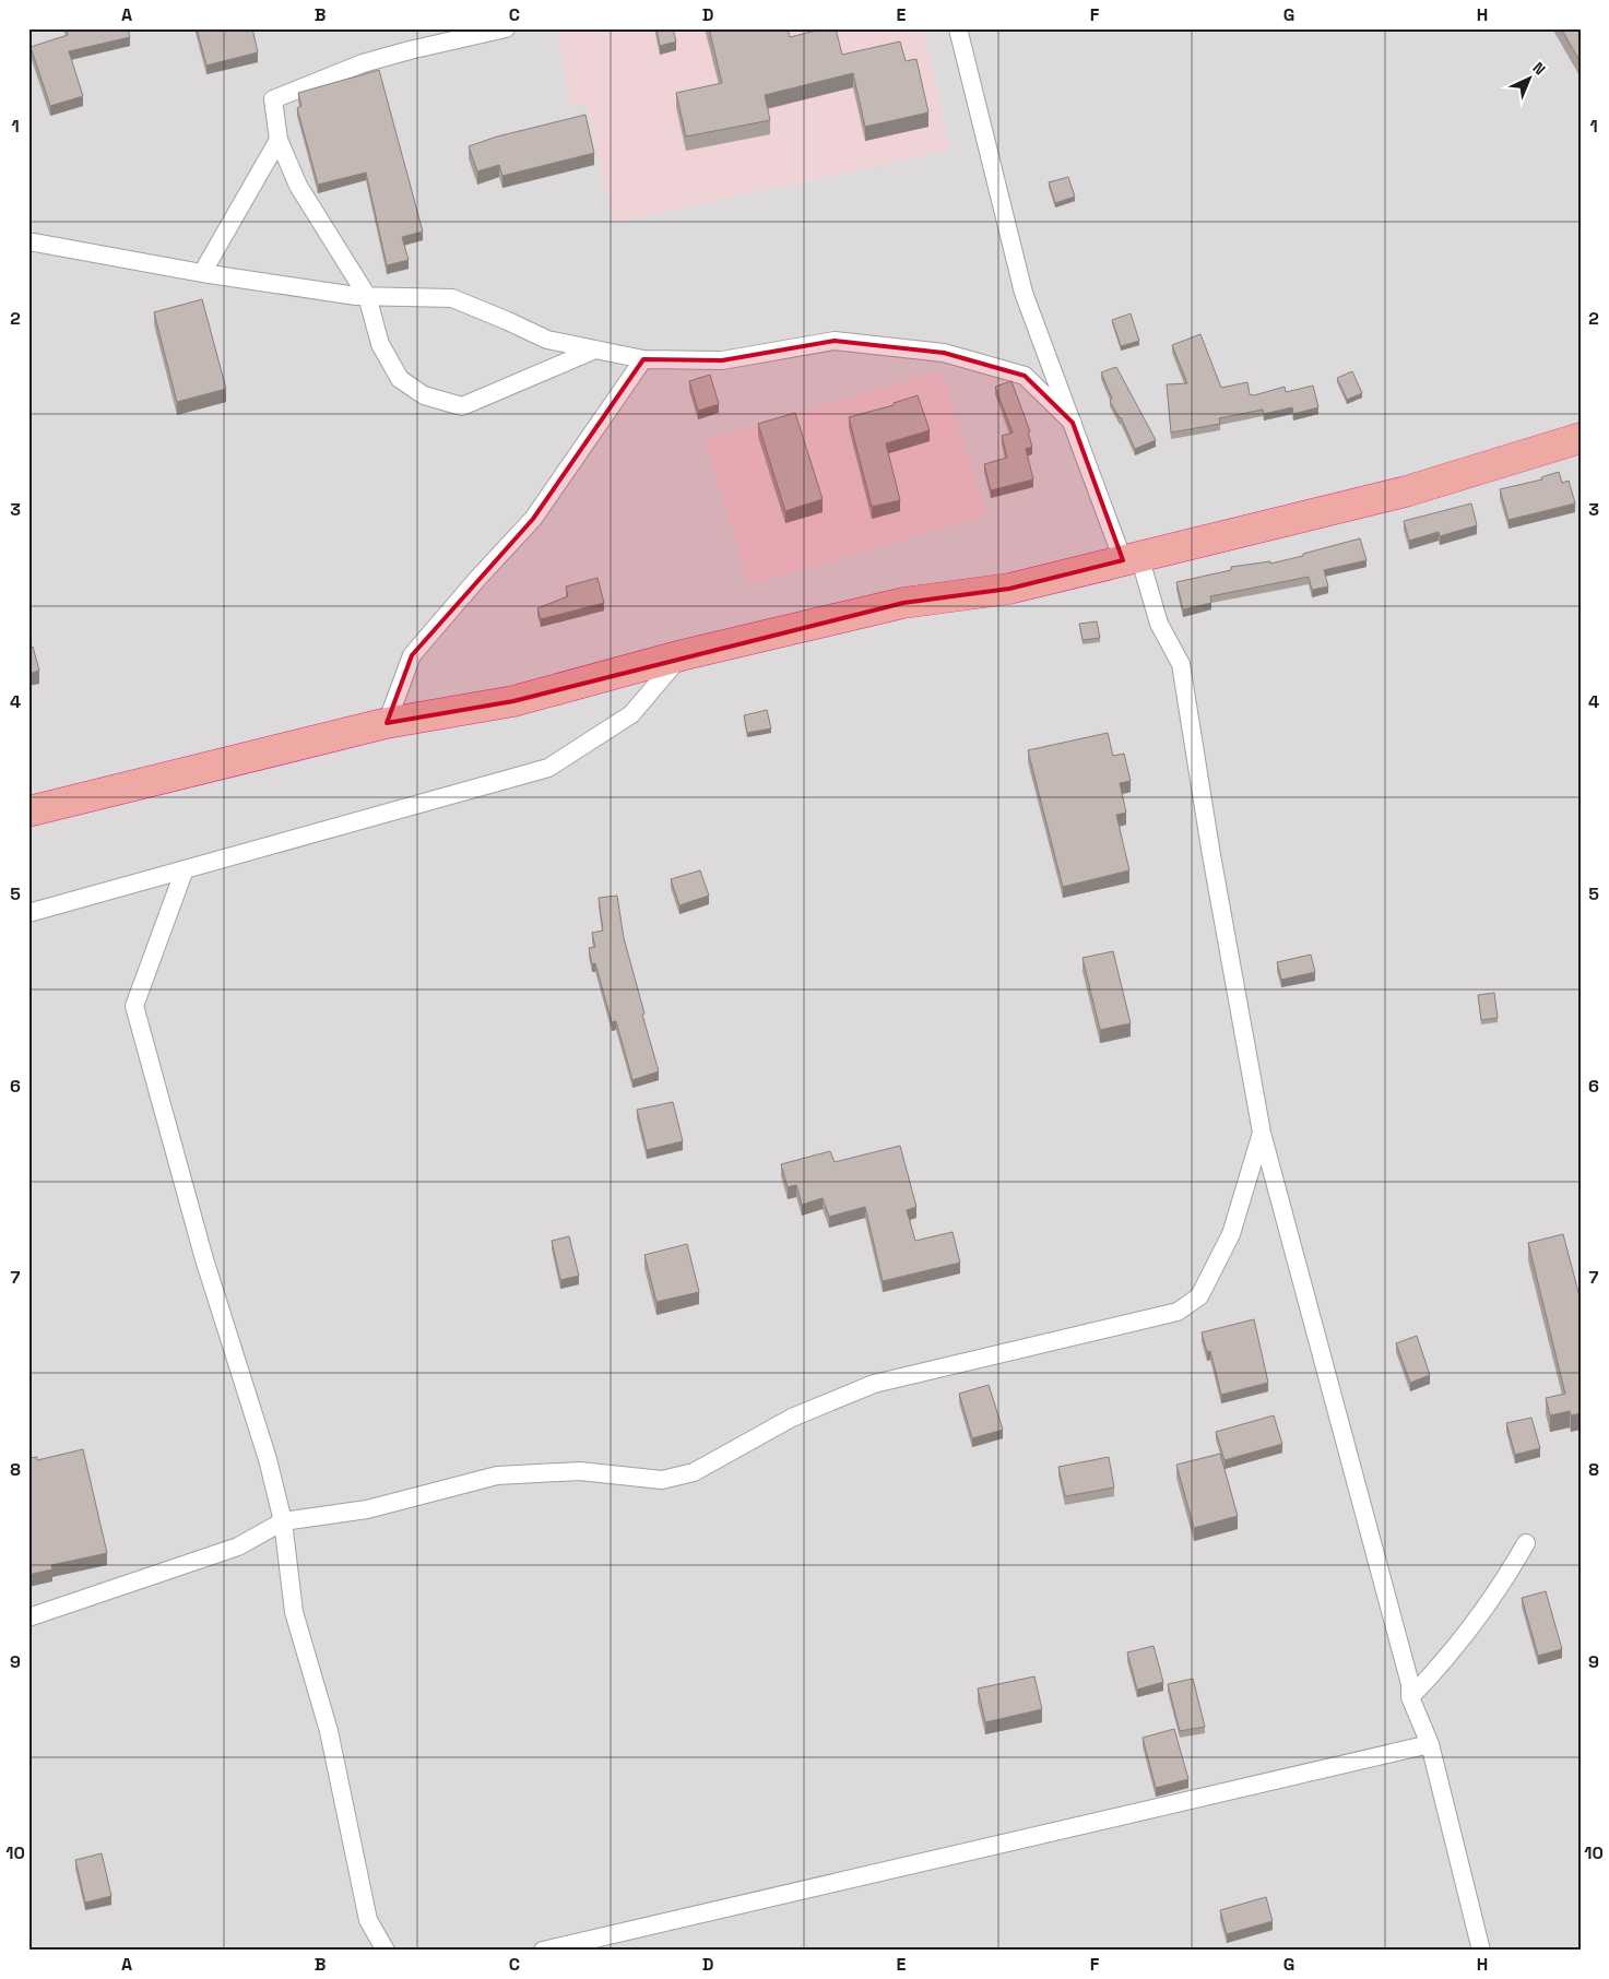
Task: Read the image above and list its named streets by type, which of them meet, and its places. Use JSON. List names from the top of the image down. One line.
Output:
{"north":"top right","grid":{"columns":["A","B","C","D","E","F","G","H"],"rows":["1","2","3","4","5","6","7","8","9","10"]}}
